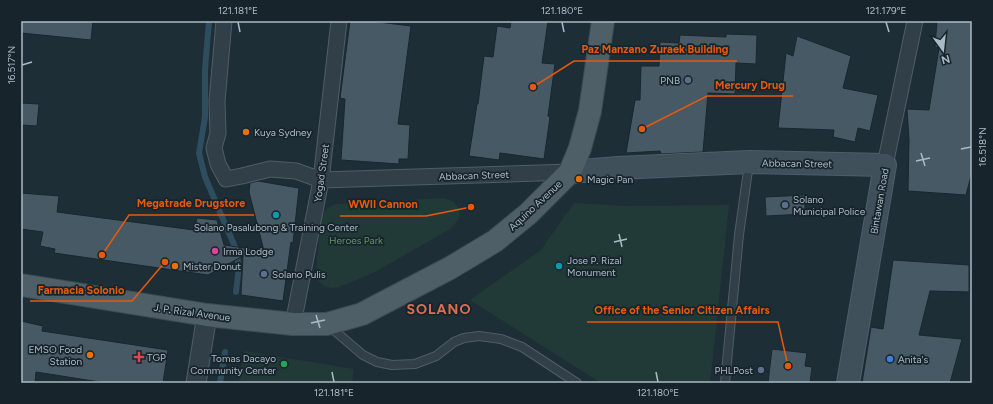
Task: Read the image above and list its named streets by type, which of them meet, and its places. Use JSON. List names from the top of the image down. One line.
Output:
{"streets":{"main road":["Abbacan Street","Bintawan Road","Aquino Avenue","J. P. Rizal Avenue"],"street":["Yogad Street"]},"crossings":[["Abbacan Street","Yogad Street"],["Abbacan Street","Bintawan Road"],["Abbacan Street","Aquino Avenue"],["Yogad Street","Aquino Avenue"],["Yogad Street","J. P. Rizal Avenue"],["Aquino Avenue","J. P. Rizal Avenue"]],"districts":["SOLANO"],"parks":["Heroes Park"],"places":{"other":["PNB","Paz Manzano Zuraek Building","Mercury Drug","Kuya Sydney","Magic Pan","Solano Municipal Police","WWII Cannon","Solano Pasalubong & Training Center","Irma Lodge","Megatrade Drugstore","Farmacia Solonio","Mister Donut","Jose P. Rizal Monument","Solano Pulis","EMSO Food Station","Anita's","Tomas Dacayo Community Center","Office of the Senior Citizen Affairs","PHLPost"],"health":["TGP"]},"north":"bottom","coordinates":["121.181°E","121.180°E","121.179°E","16.517°N","16.518°N"]}
